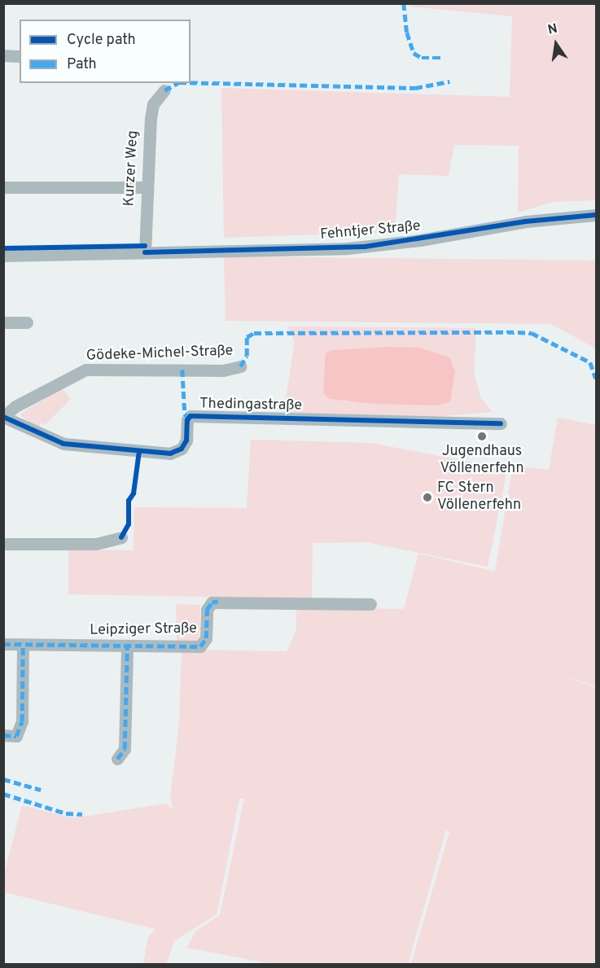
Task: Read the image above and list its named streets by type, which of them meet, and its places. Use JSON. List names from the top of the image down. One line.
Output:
{"streets":{"street":["Kurzer Weg","Fehntjer Straße","Gödeke-Michel-Straße","Thedingastraße","Leipziger Straße"]},"crossings":[["Kurzer Weg","Fehntjer Straße"],["Gödeke-Michel-Straße","Thedingastraße"]],"places":["Jugendhaus Völlenerfehn","FC Stern Völlenerfehn"],"legend":["Cycle path","Path"],"north":"top"}
